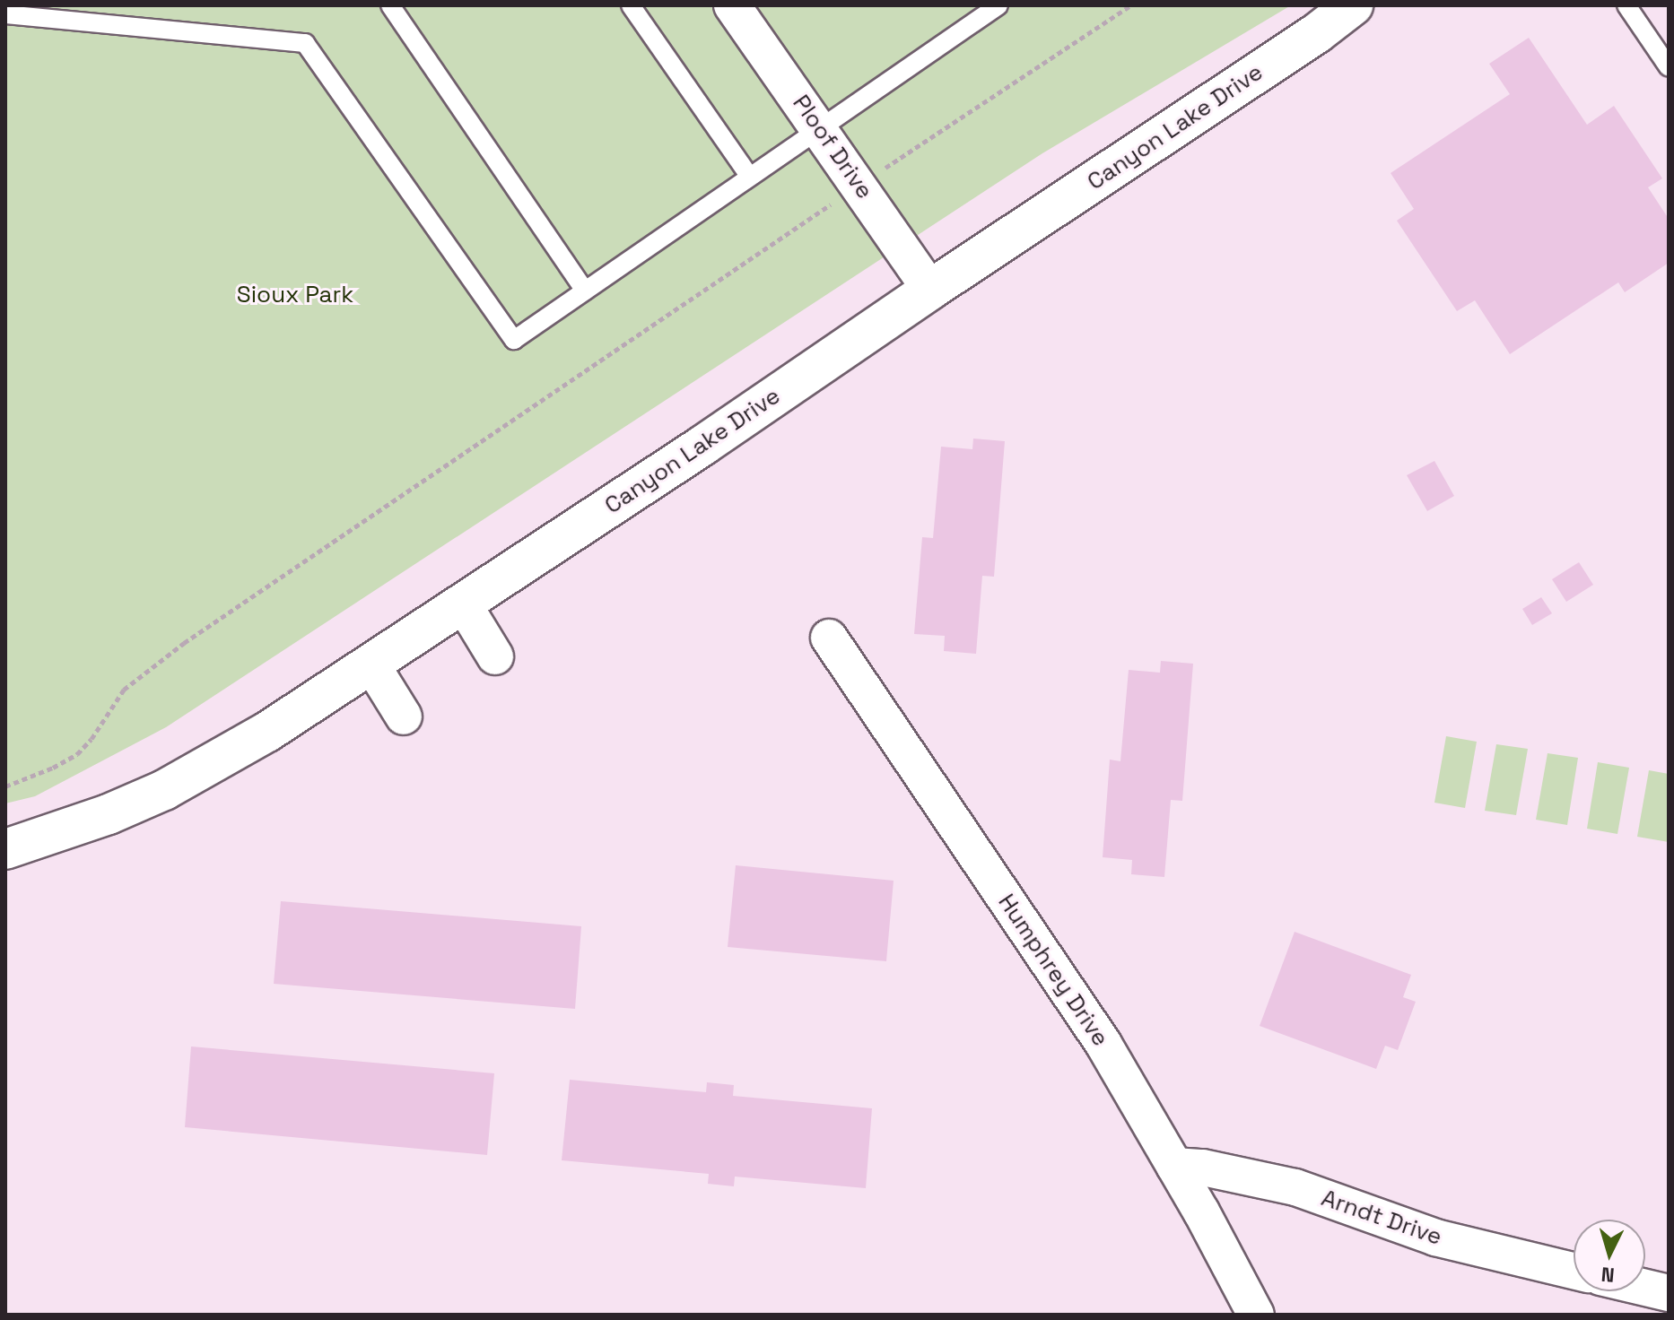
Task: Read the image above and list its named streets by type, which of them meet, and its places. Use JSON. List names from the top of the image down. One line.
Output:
{"streets":{"street":["Canyon Lake Drive","Ploof Drive","Humphrey Drive","Arndt Drive"]},"crossings":[["Canyon Lake Drive","Ploof Drive"],["Humphrey Drive","Arndt Drive"]],"parks":["Sioux Park"],"north":"bottom"}
